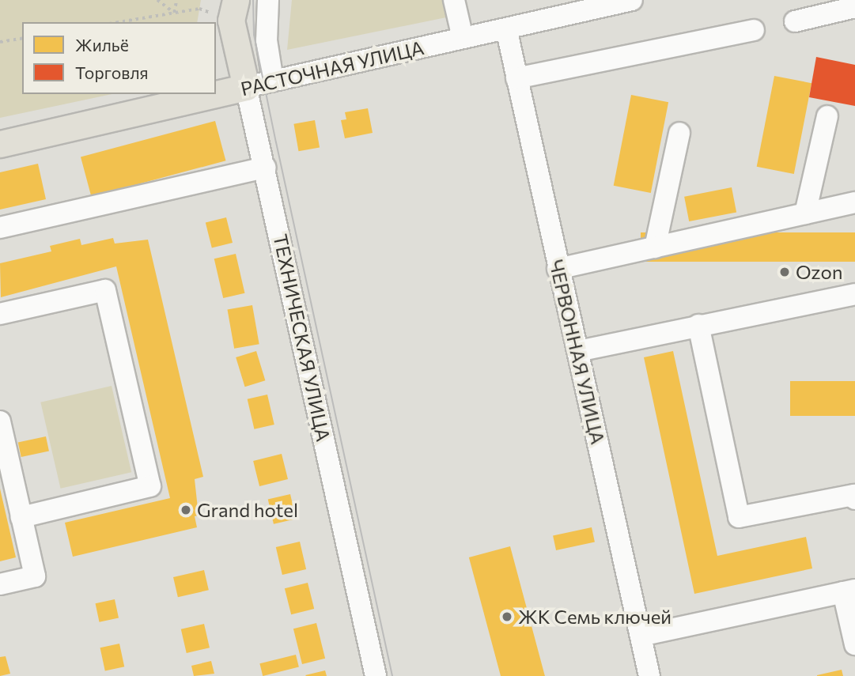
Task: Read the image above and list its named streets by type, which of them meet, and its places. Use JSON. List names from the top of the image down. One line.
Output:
{"streets":{"main road":["РАСТОЧНАЯ УЛИЦА","ТЕХНИЧЕСКАЯ УЛИЦА"],"street":["ЧЕРВОННАЯ УЛИЦА"]},"crossings":[["РАСТОЧНАЯ УЛИЦА","ТЕХНИЧЕСКАЯ УЛИЦА"],["РАСТОЧНАЯ УЛИЦА","ЧЕРВОННАЯ УЛИЦА"]],"places":["Ozon","Grand hotel","ЖК Семь ключей"],"legend":["Жильё","Торговля"]}
